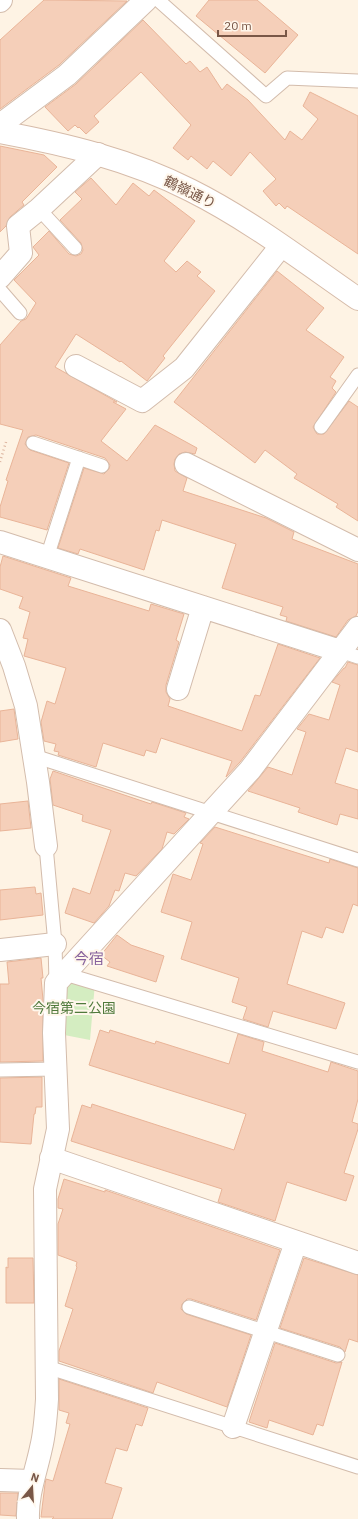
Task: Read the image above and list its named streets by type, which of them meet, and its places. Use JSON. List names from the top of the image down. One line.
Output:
{"streets":{"street":["鶴嶺通り"]},"districts":["今宿"],"parks":["今宿第二公園"],"scale_bar":"20 m","north":"top"}
